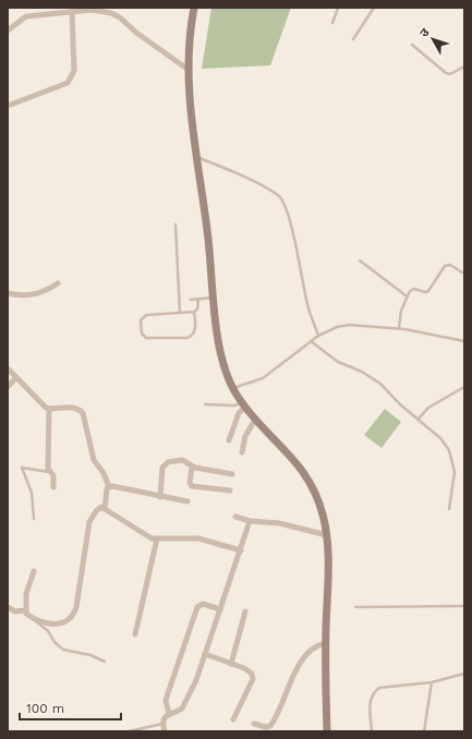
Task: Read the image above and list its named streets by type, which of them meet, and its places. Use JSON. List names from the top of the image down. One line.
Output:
{"scale_bar":"100 m","north":"top left"}
